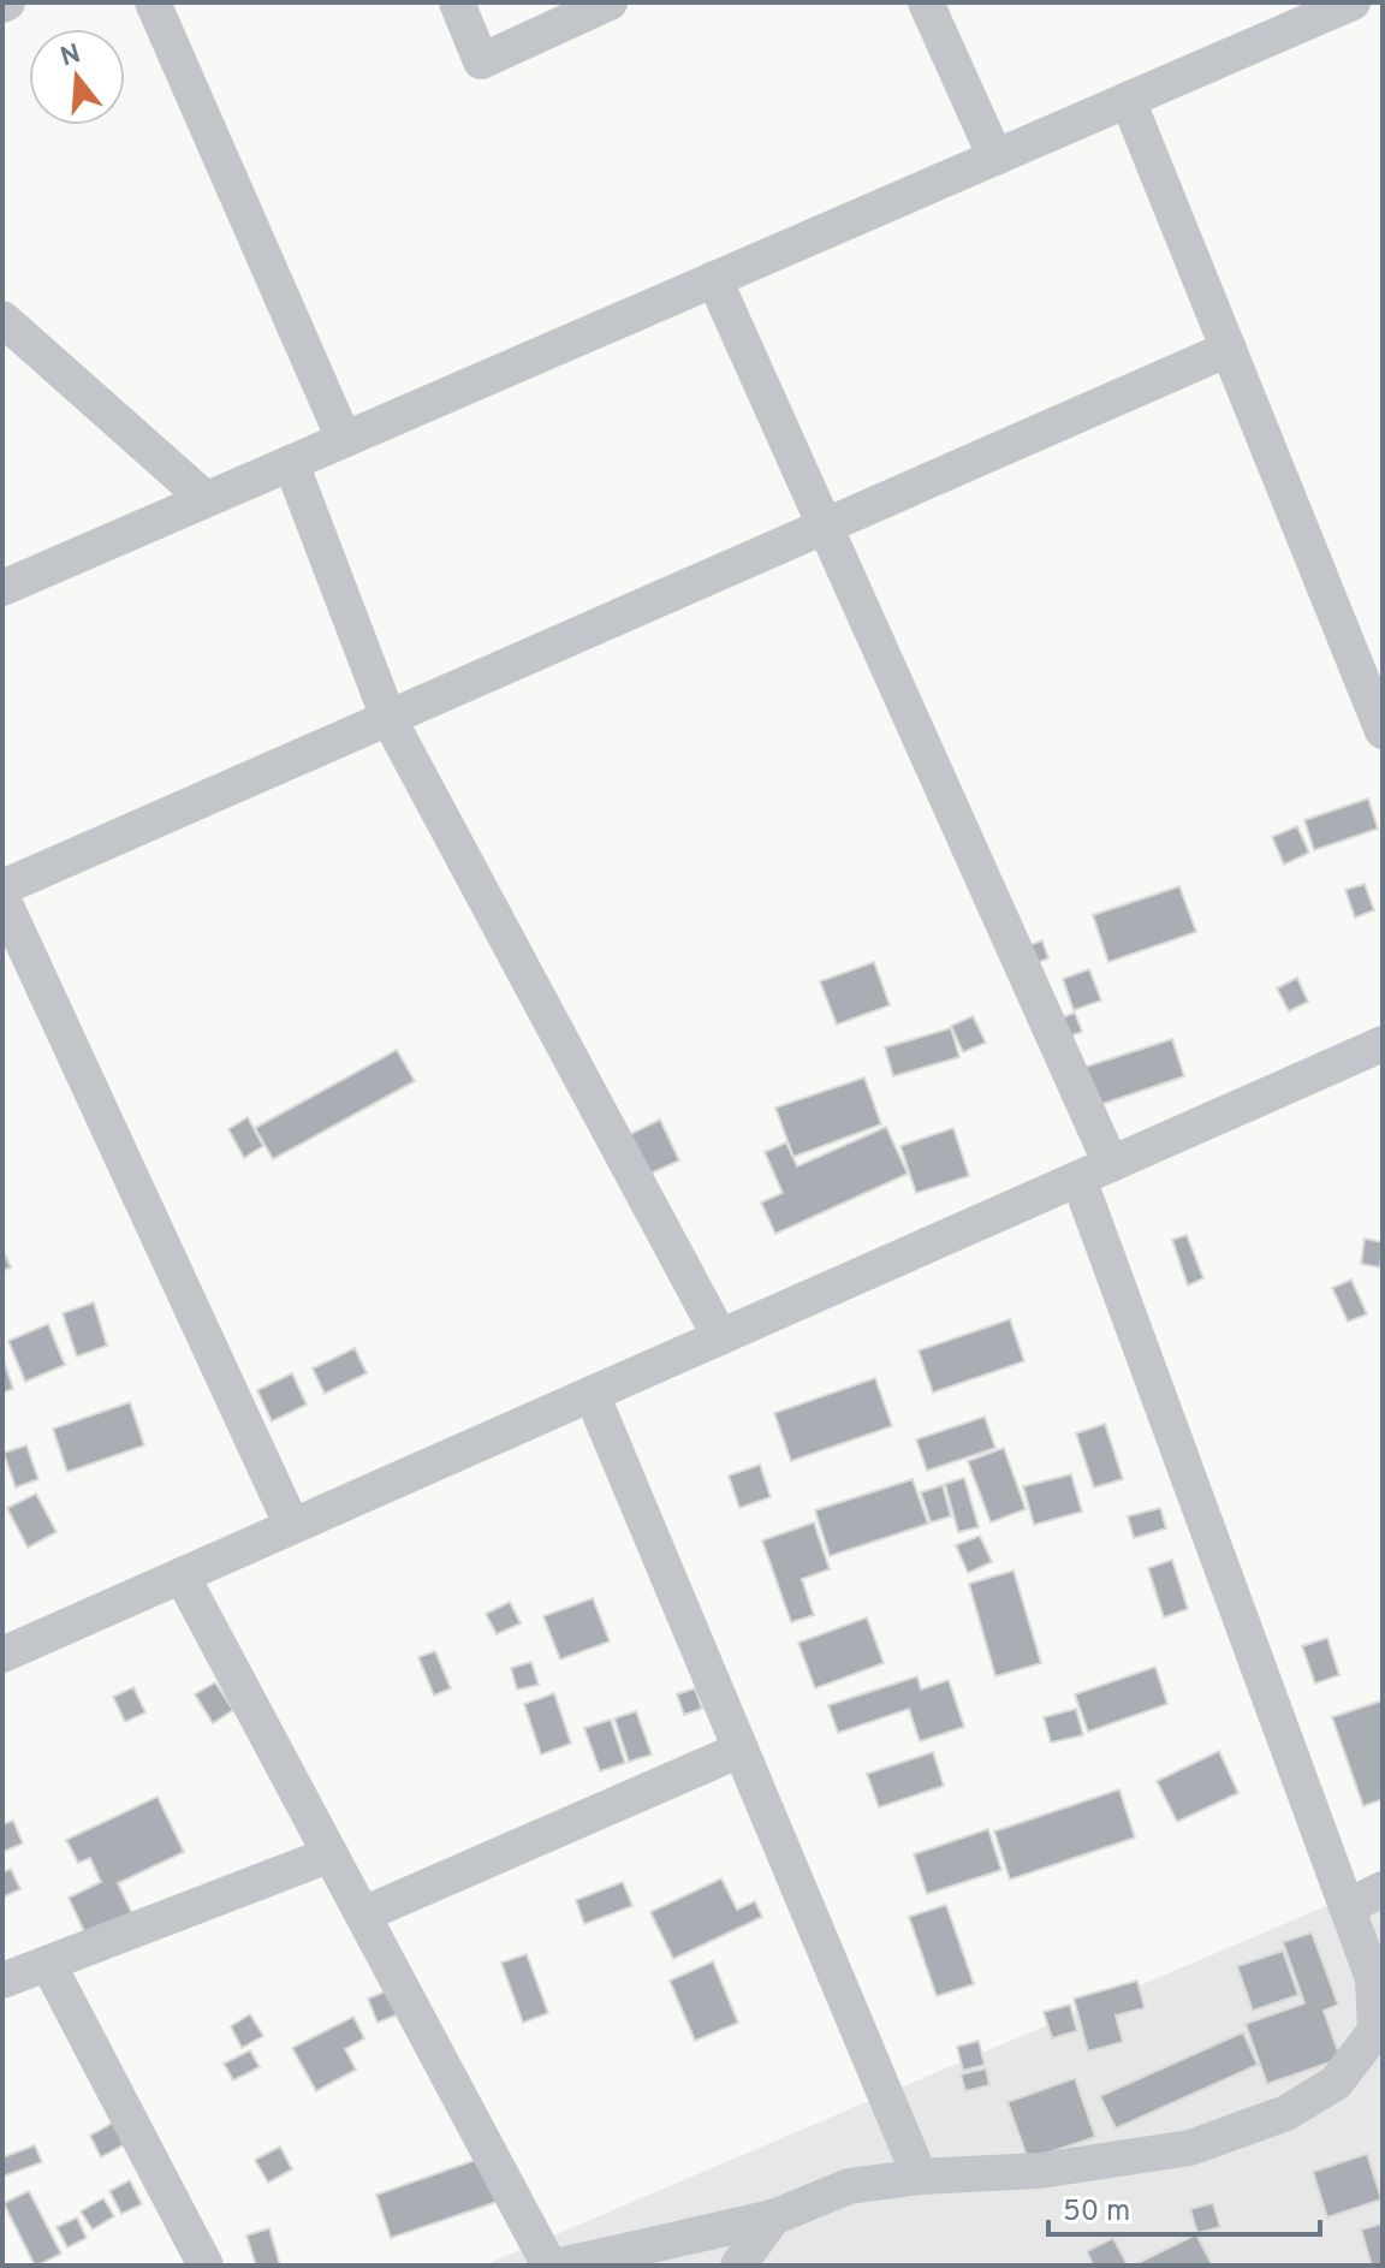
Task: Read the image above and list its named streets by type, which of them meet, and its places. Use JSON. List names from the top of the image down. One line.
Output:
{"scale_bar":"50 m","north":"top"}
